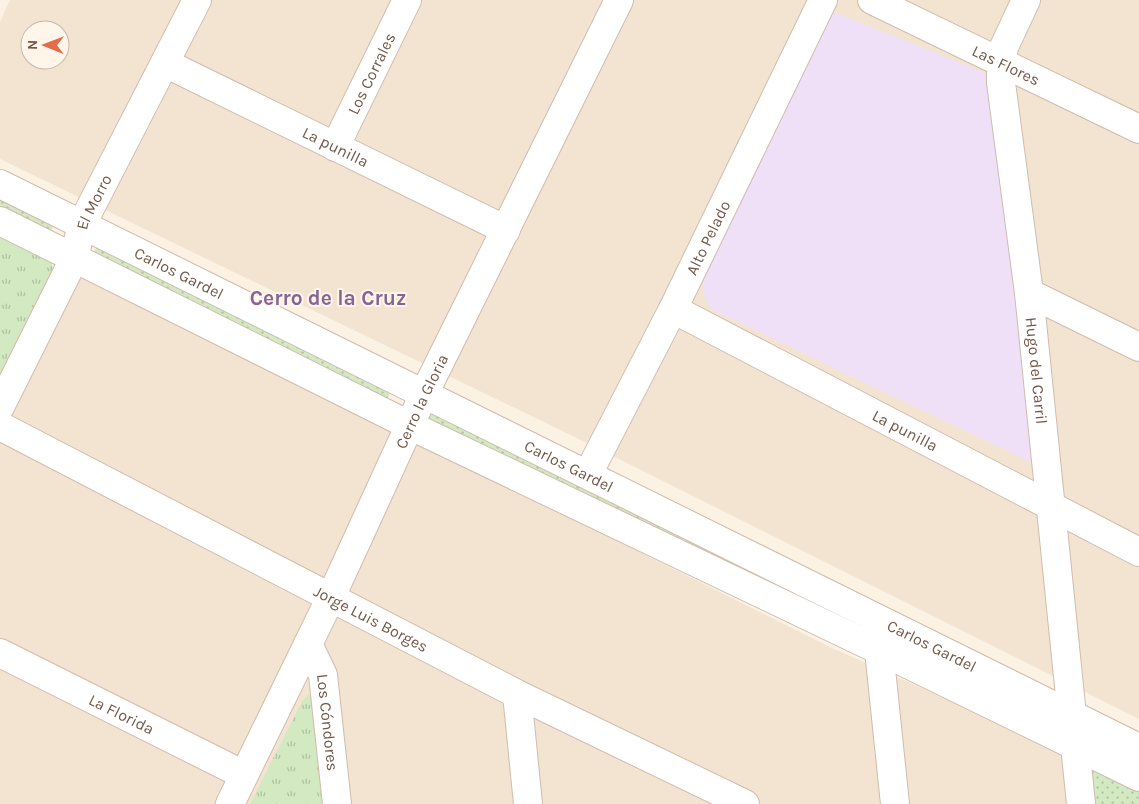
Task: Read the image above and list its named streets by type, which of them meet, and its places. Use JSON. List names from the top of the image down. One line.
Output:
{"streets":{"street":["Las Flores","Los Corrales","La punilla","El Morro","Alto Pelado","Carlos Gardel","Hugo del Carril","Cerro la Gloria","Jorge Luis Borges","La Florida","Los Cóndores"]},"crossings":[["Las Flores","Hugo del Carril"],["Los Corrales","La punilla"],["La punilla","El Morro"],["La punilla","Alto Pelado"],["La punilla","Hugo del Carril"],["La punilla","Cerro la Gloria"],["El Morro","Carlos Gardel"],["Alto Pelado","Carlos Gardel"],["Carlos Gardel","Hugo del Carril"],["Carlos Gardel","Cerro la Gloria"],["Cerro la Gloria","Jorge Luis Borges"],["Cerro la Gloria","La Florida"],["Cerro la Gloria","Los Cóndores"]],"districts":["Cerro de la Cruz"],"north":"left"}
